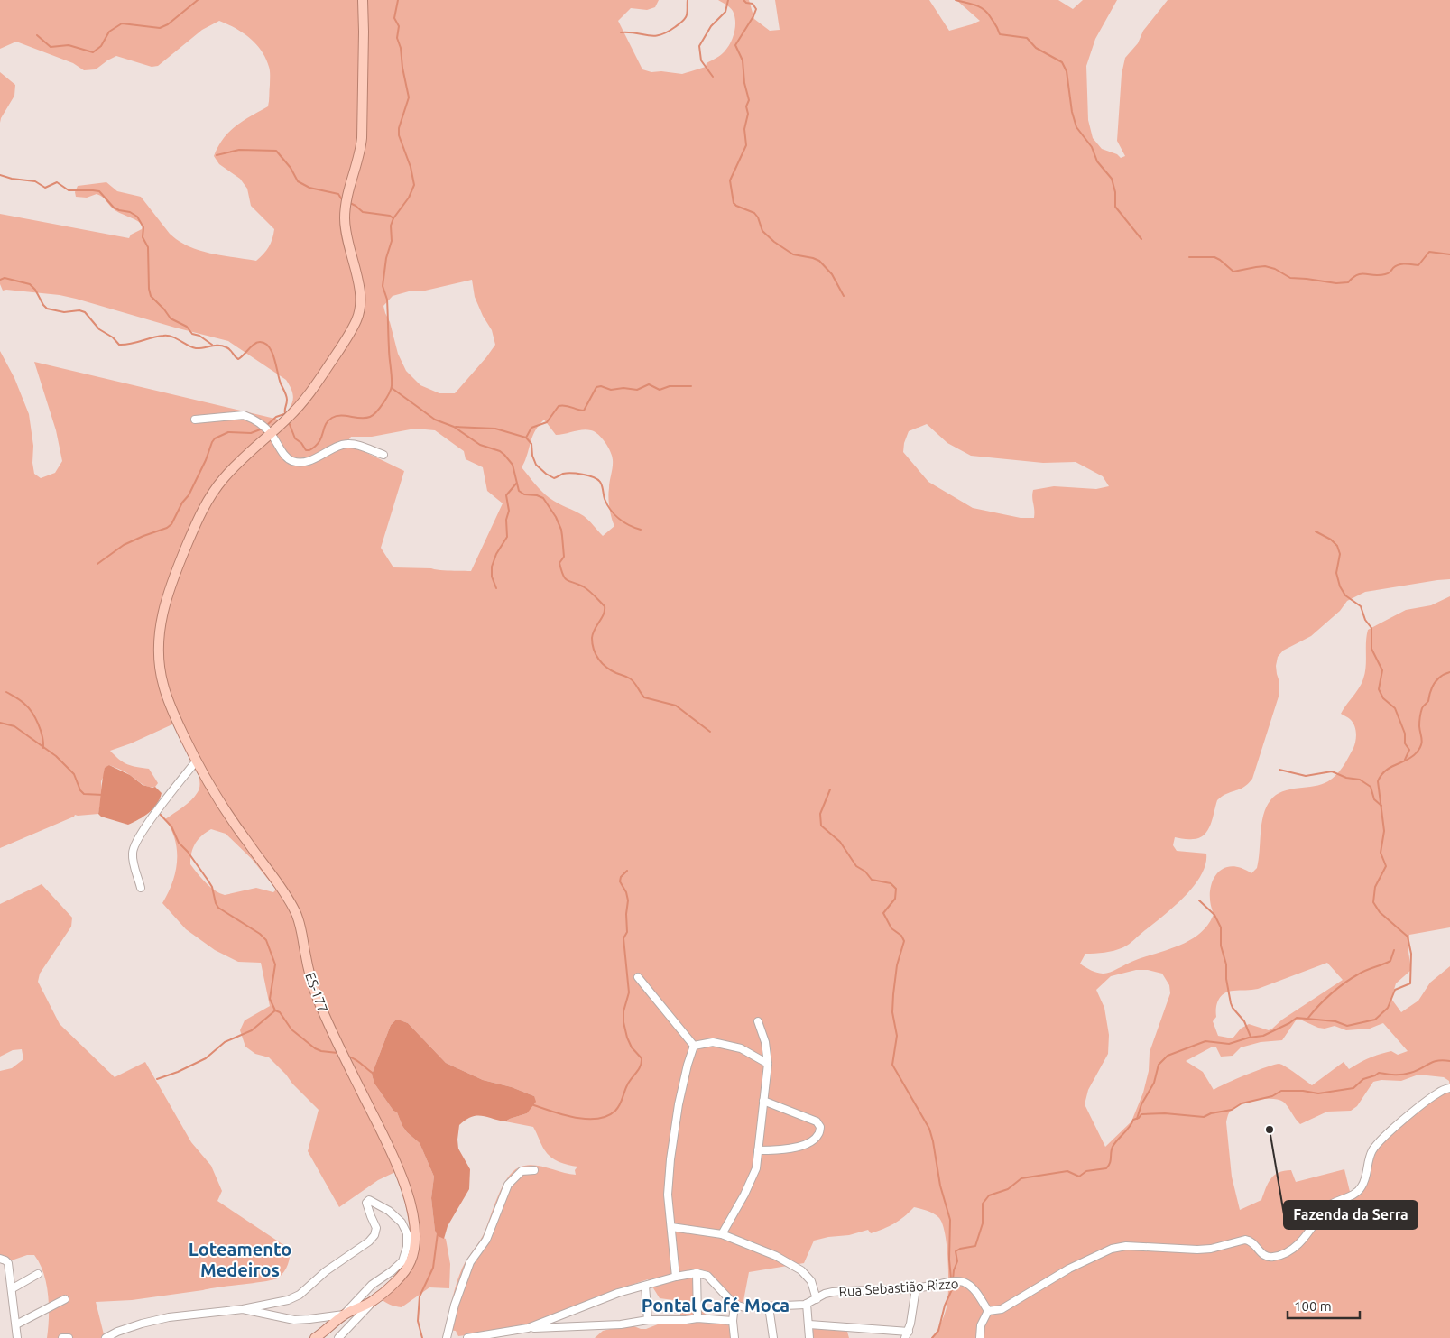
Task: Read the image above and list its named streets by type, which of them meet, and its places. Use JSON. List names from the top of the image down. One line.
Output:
{"streets":{"main road":["ES-177"],"street":["Rua Sebastião Rizzo"]},"districts":["Loteamento Medeiros","Pontal Café Moca"],"places":["Fazenda da Serra"],"scale_bar":"100 m"}
